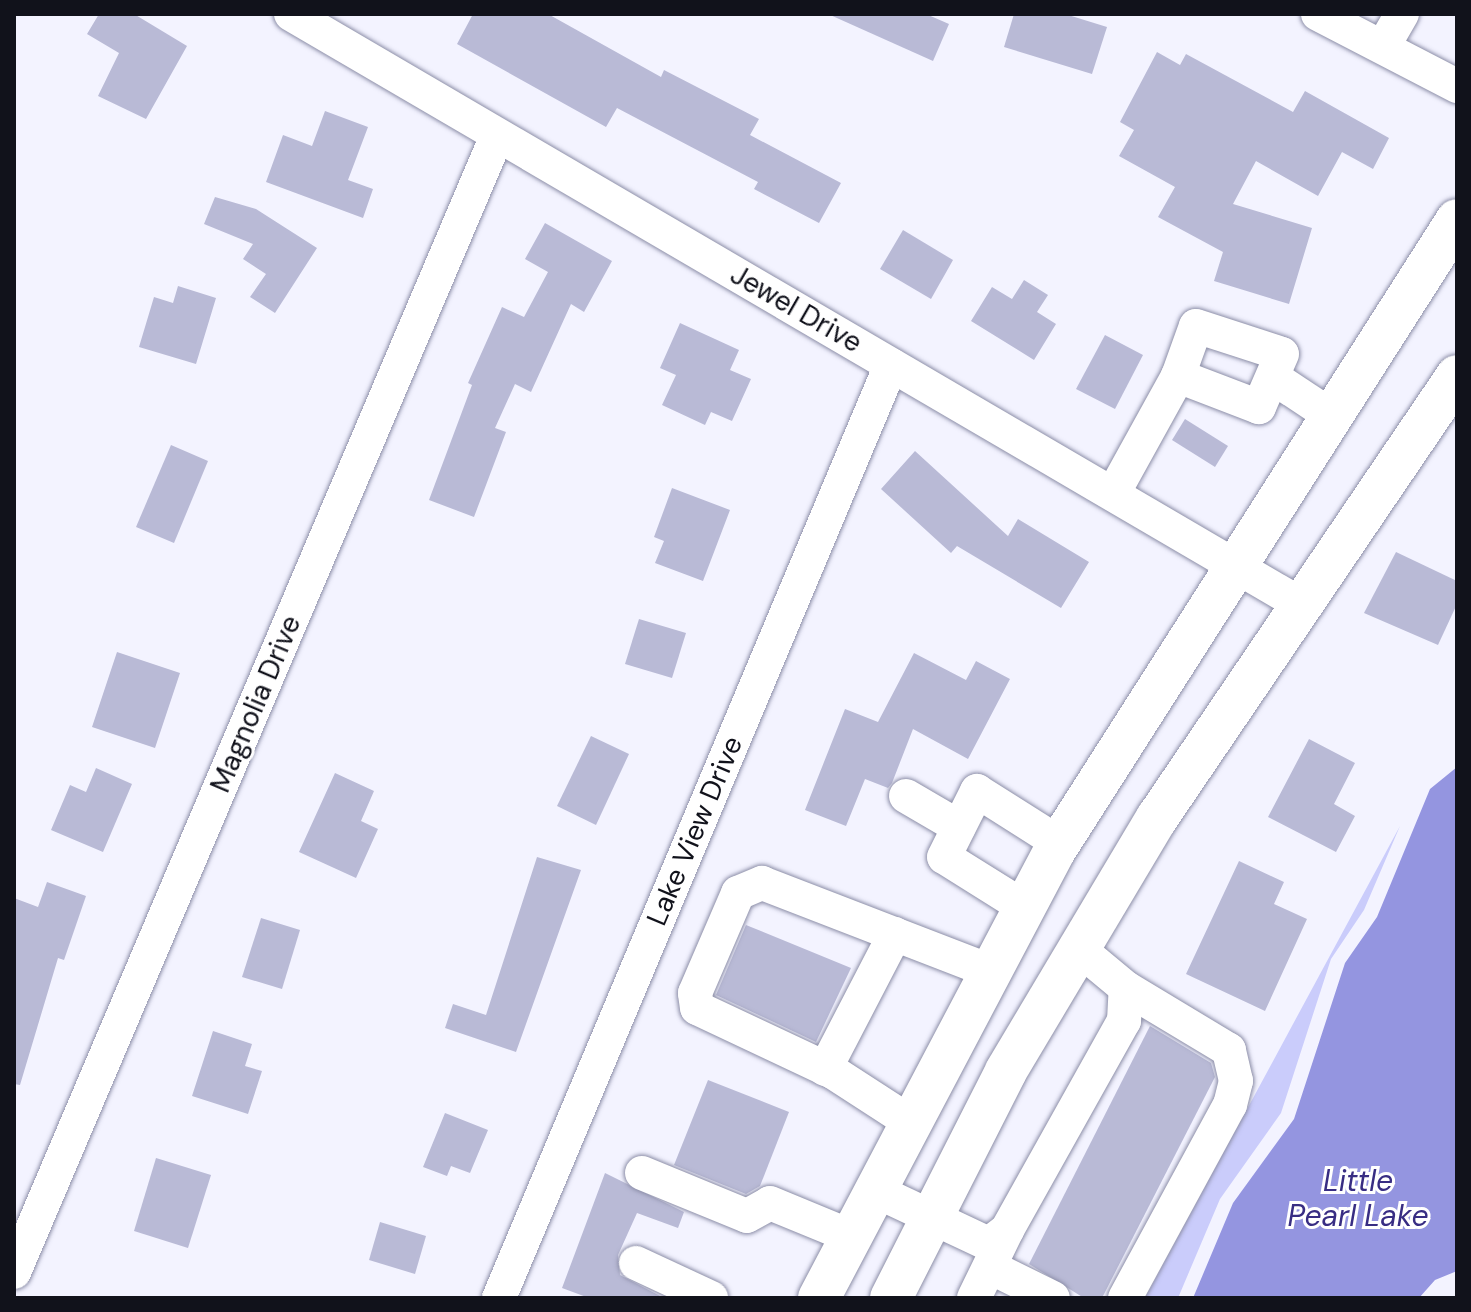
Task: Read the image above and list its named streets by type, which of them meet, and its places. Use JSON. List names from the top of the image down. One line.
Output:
{"streets":{"street":["Jewel Drive","Magnolia Drive","Lake View Drive"]},"crossings":[["Jewel Drive","Magnolia Drive"],["Jewel Drive","Lake View Drive"]],"water":["Little Pearl Lake"]}
